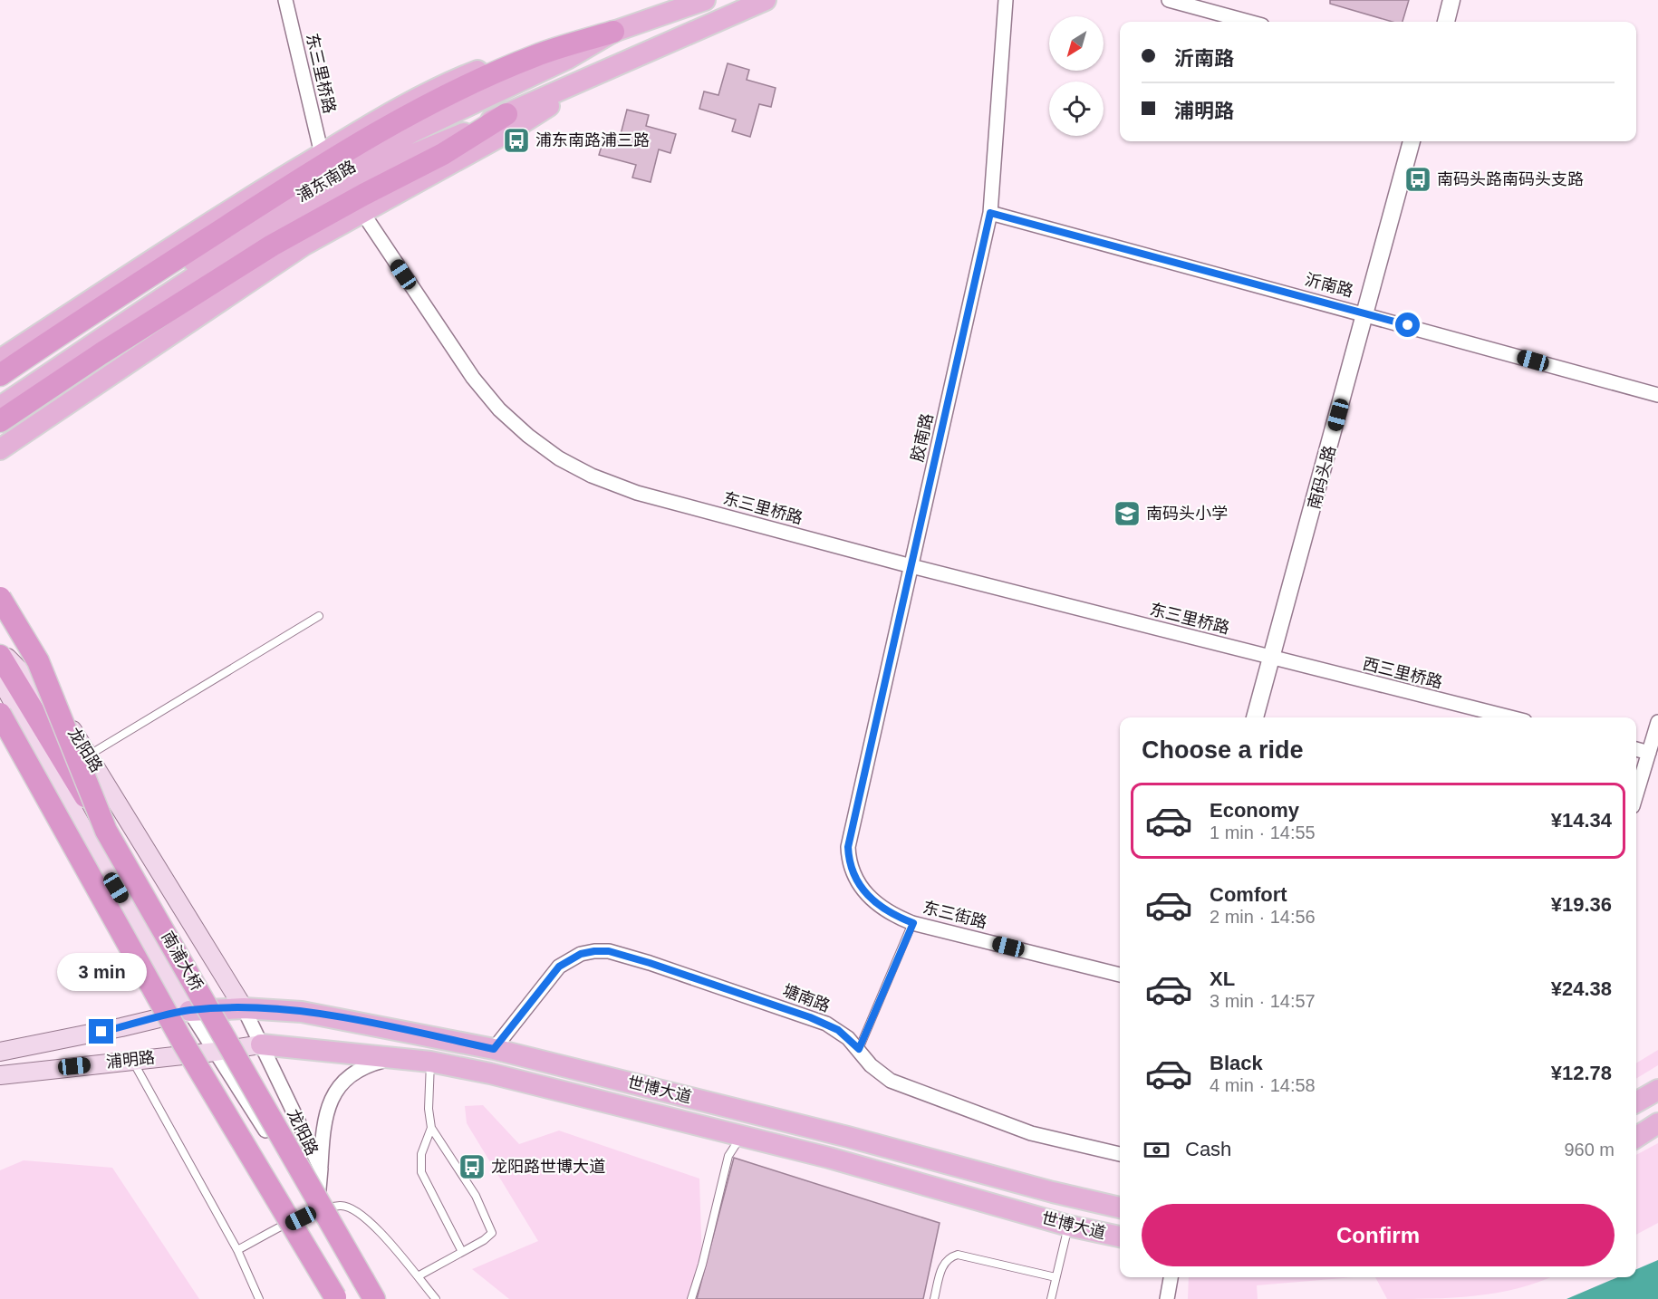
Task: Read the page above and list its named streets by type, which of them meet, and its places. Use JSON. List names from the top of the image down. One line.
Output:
{"streets":{"highway":["南浦大桥"],"main road":["浦东南路","龙阳路","浦明路","世博大道"],"street":["东三里桥路","沂南路","胶南路","南码头路","西三里桥路","东三街路","塘南路"]},"crossings":[["东三里桥路","浦东南路"],["东三里桥路","胶南路"],["东三里桥路","南码头路"],["东三里桥路","西三里桥路"],["沂南路","胶南路"],["沂南路","南码头路"],["胶南路","东三街路"],["南码头路","西三里桥路"],["龙阳路","浦明路"],["龙阳路","世博大道"],["塘南路","世博大道"],["浦明路","世博大道"]],"places":{"bus stop":["浦东南路浦三路","南码头路南码头支路","龙阳路世博大道"],"school or university":["南码头小学"]},"north":"bottom left","page":{"banner":["沂南路","浦明路"],"heading":"Choose a ride","list":[{"name":"Economy","note":"1 min · 14:55","value":"¥14.34"},{"name":"Comfort","note":"2 min · 14:56","value":"¥19.36"},{"name":"XL","note":"3 min · 14:57","value":"¥24.38"},{"name":"Black","note":"4 min · 14:58","value":"¥12.78"}],"bubble":"3 min","pay":["Cash","960 m"],"buttons":"Confirm"}}
